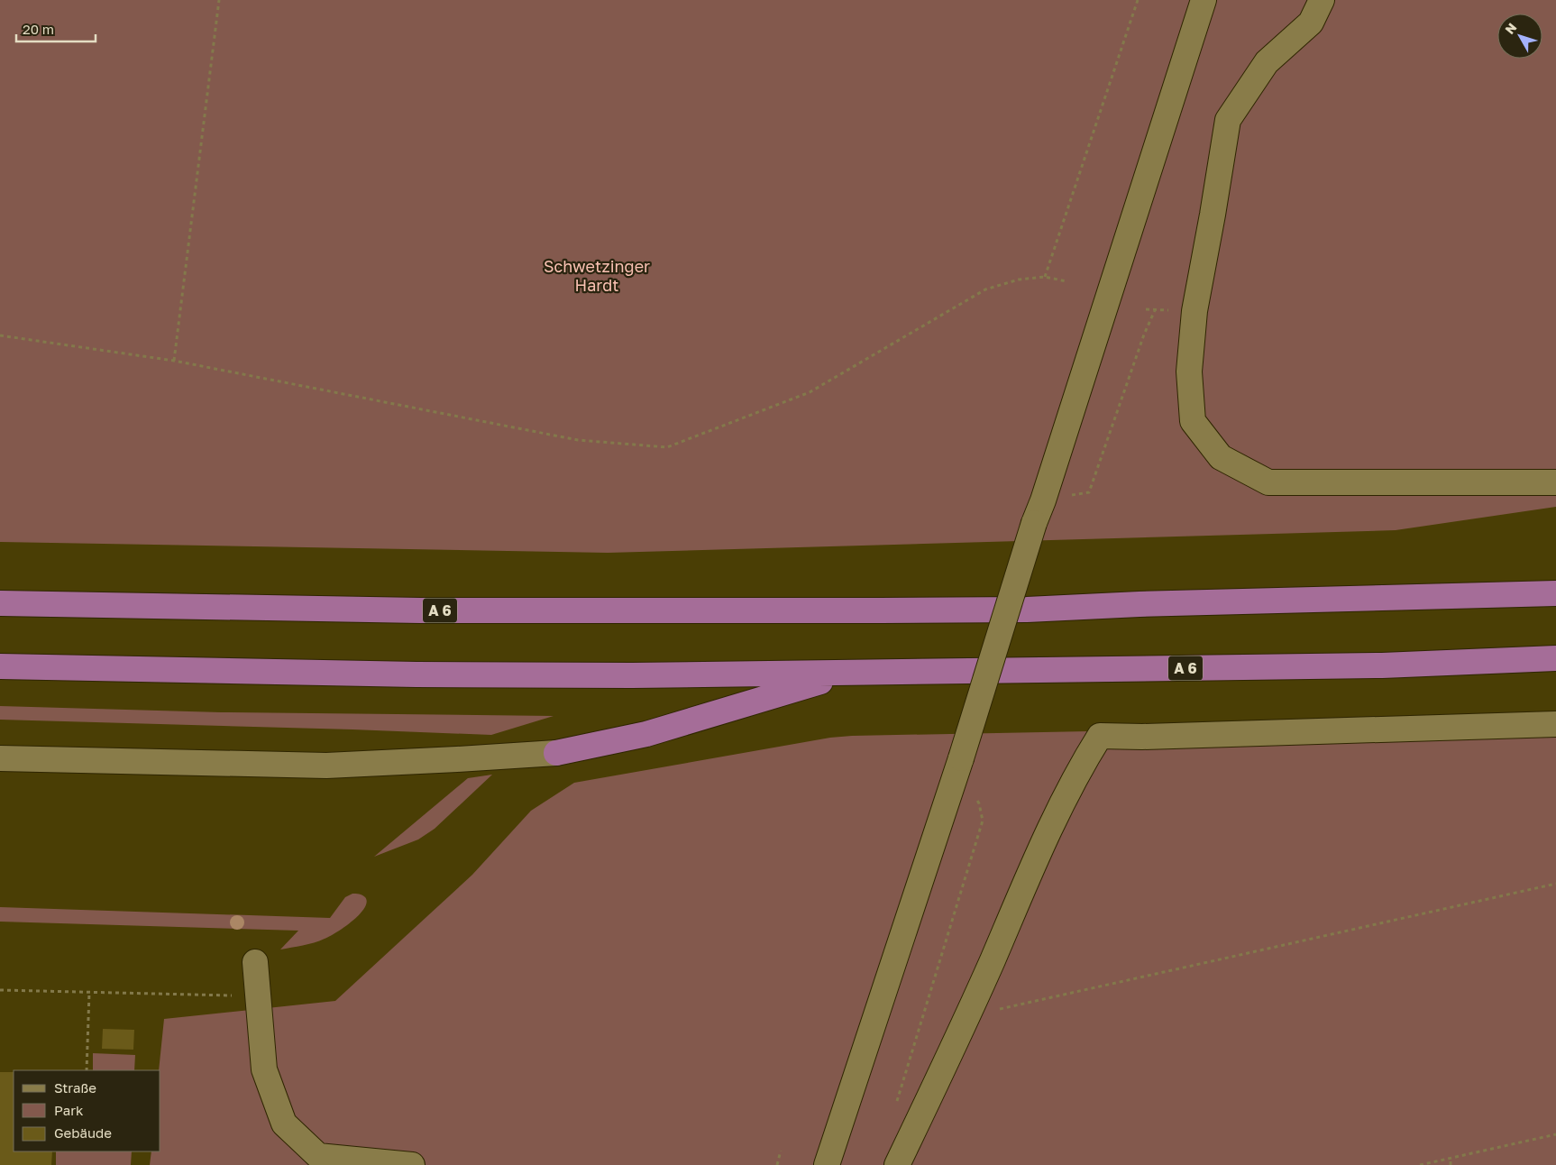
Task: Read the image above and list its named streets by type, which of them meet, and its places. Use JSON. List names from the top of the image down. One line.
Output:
{"streets":{"highway":["A 6"]},"parks":["Schwetzinger Hardt"],"legend":["Straße","Park","Gebäude"],"scale_bar":"20 m","north":"top left"}
